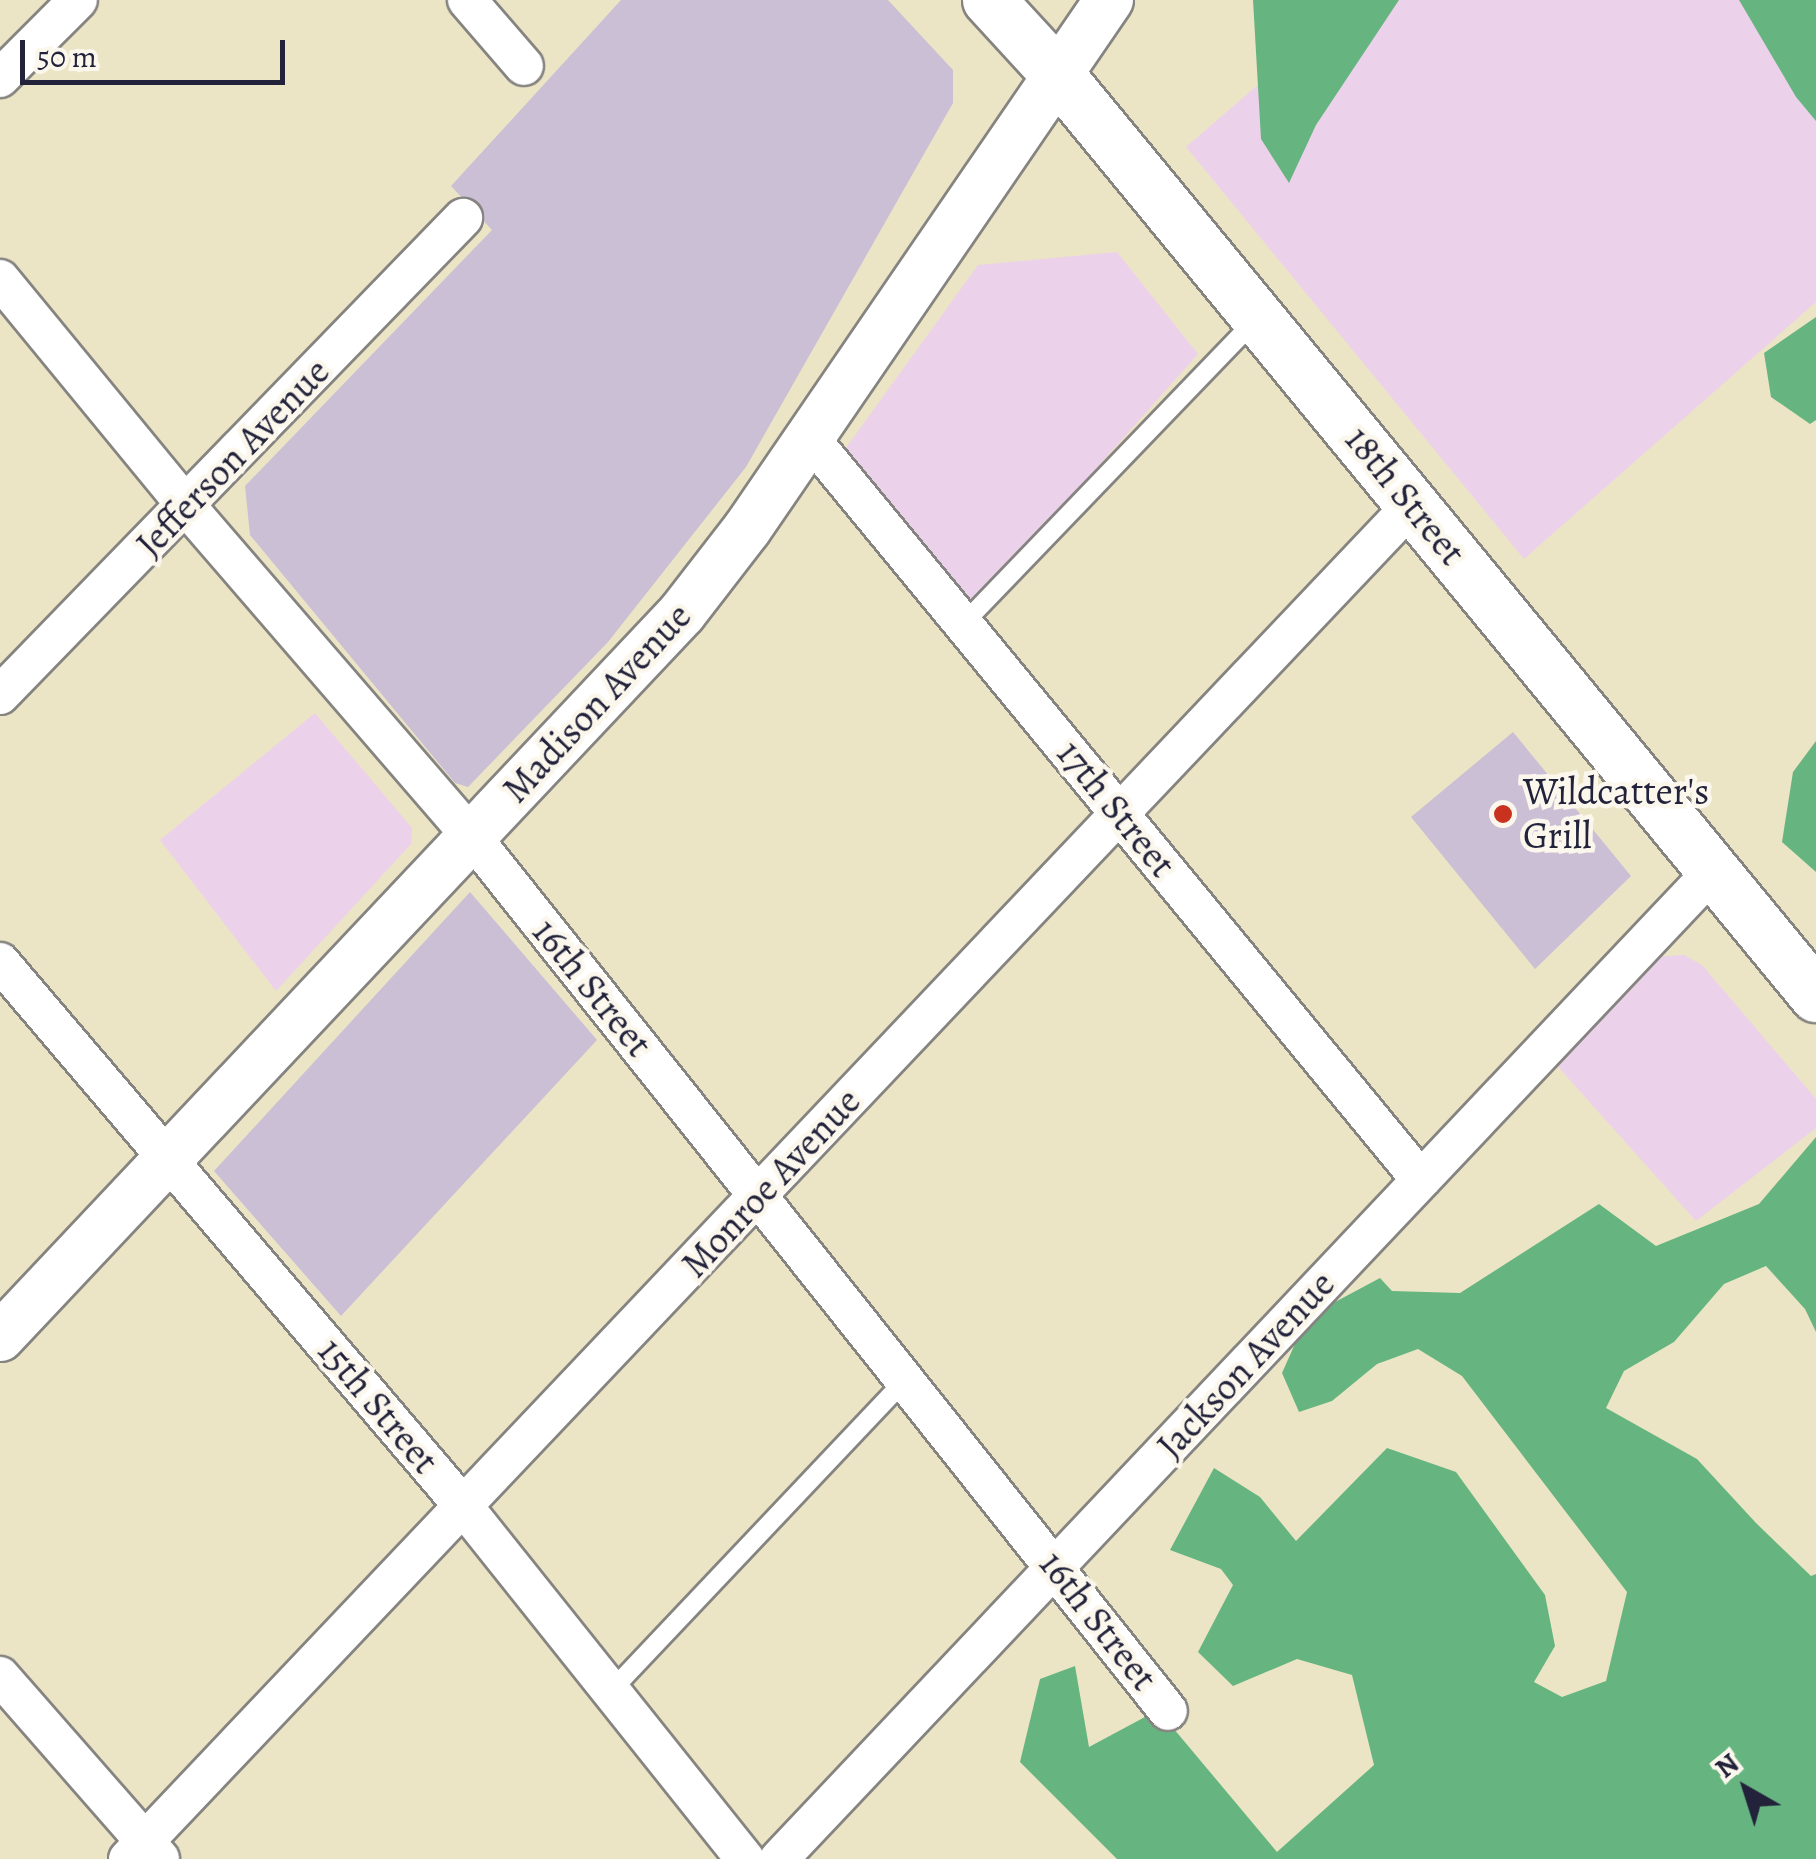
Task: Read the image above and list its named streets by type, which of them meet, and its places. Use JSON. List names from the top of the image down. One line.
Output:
{"streets":{"main road":["18th Street"],"street":["Jefferson Avenue","Madison Avenue","17th Street","16th Street","Monroe Avenue","Jackson Avenue","15th Street"]},"crossings":[["Jefferson Avenue","16th Street"],["18th Street","Madison Avenue"],["18th Street","Monroe Avenue"],["18th Street","Jackson Avenue"],["Madison Avenue","17th Street"],["Madison Avenue","16th Street"],["Madison Avenue","15th Street"],["17th Street","Monroe Avenue"],["17th Street","Jackson Avenue"],["16th Street","Monroe Avenue"],["16th Street","Jackson Avenue"],["Monroe Avenue","15th Street"]],"places":["Wildcatter's Grill"],"scale_bar":"50 m","north":"top left"}
